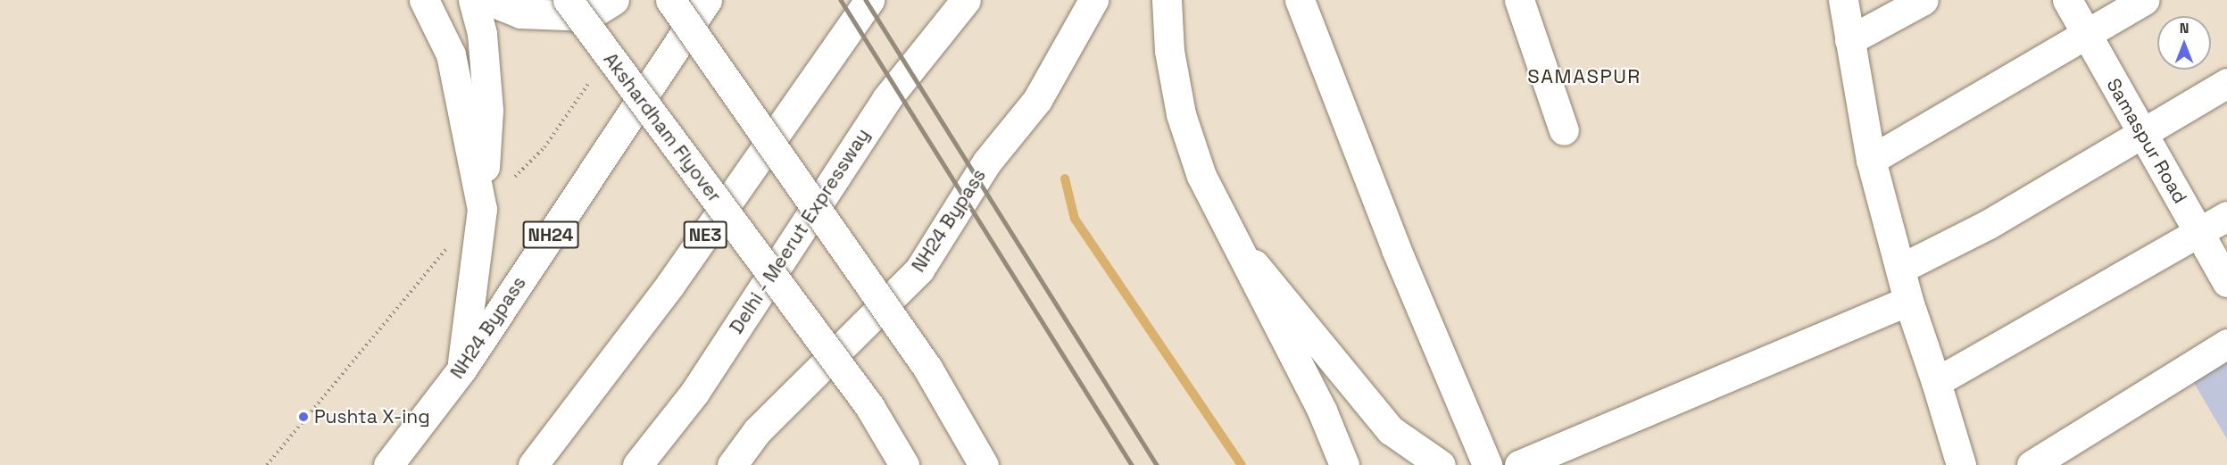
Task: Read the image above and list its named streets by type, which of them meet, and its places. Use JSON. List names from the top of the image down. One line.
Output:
{"streets":{"main road":["Akshardham Flyover","Samaspur Road","NH24 Bypass","Delhi - Meerut Expressway","NH24","NE3"]},"districts":["SAMASPUR"],"places":["Pushta X-ing"],"north":"top"}
